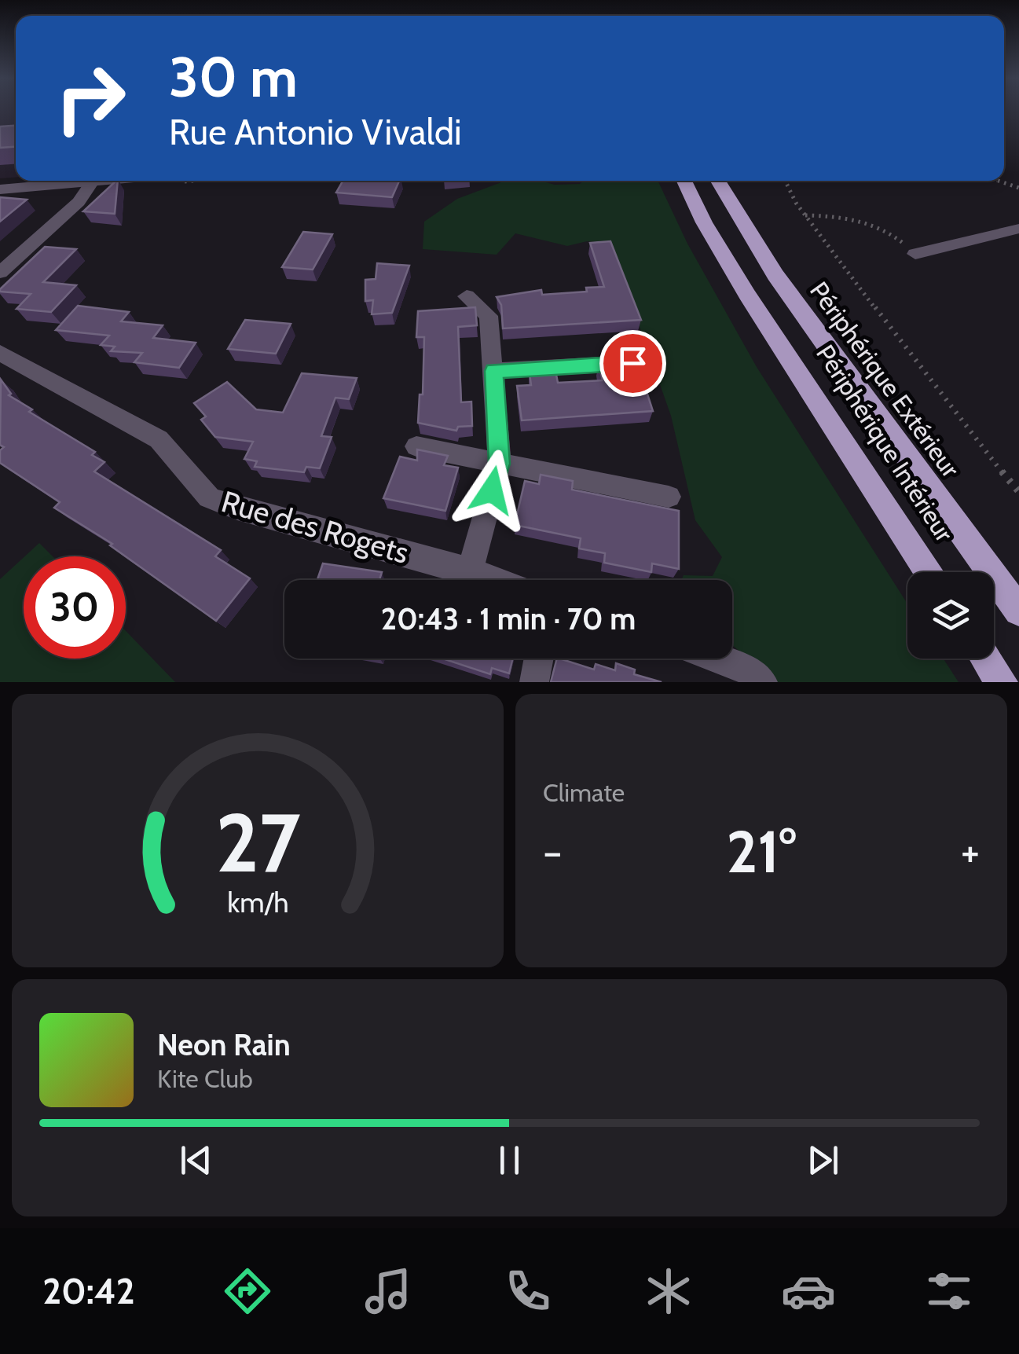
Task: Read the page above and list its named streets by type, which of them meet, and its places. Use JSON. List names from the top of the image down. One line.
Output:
{"streets":{"highway":["Périphérique Extérieur","Périphérique Intérieur"],"street":["Rue des Rogets"]},"page":{"turn":["30 m","Rue Antonio Vivaldi"],"limit":"30","trip":"20:43 · 1 min · 70 m","tile":"Climate","heat":["−","21°","+"],"song":["Neon Rain","Kite Club"],"tabs":"20:42","gauge":["27","km/h"]}}
